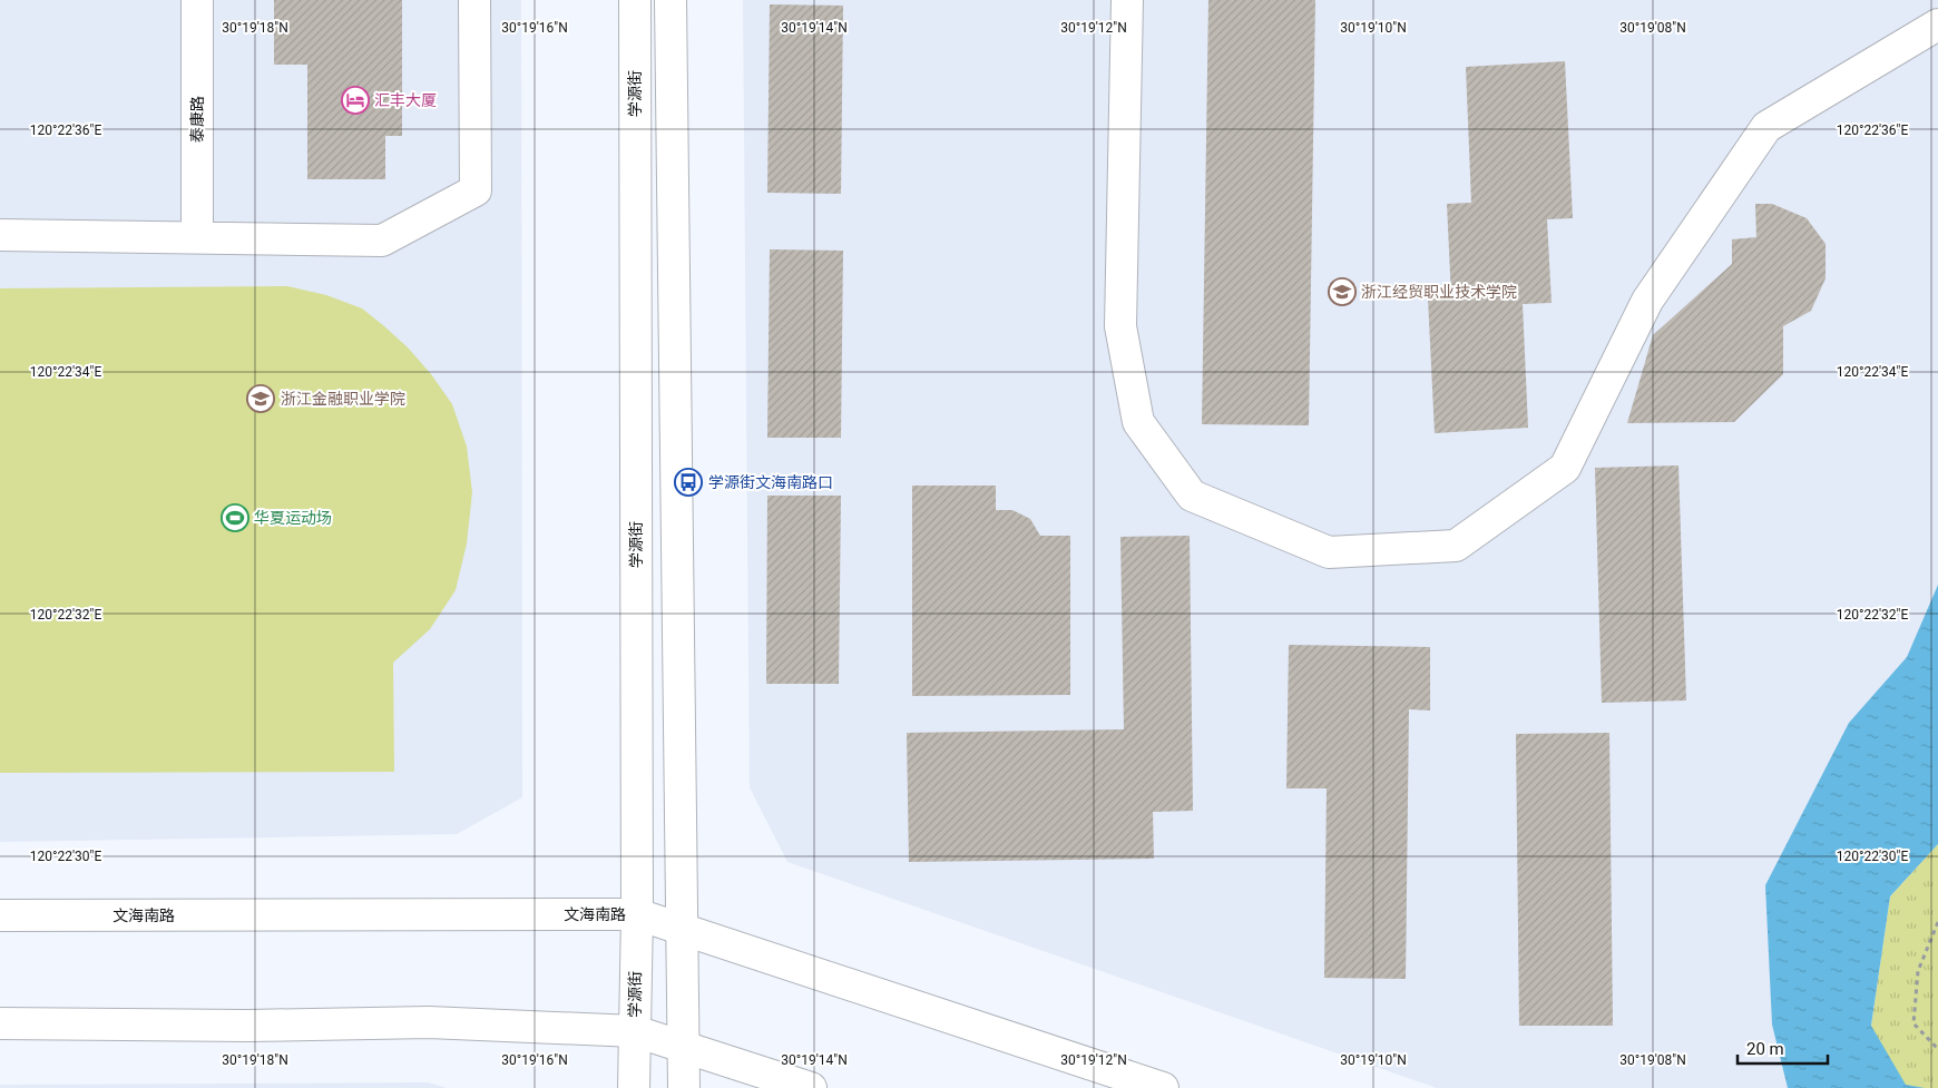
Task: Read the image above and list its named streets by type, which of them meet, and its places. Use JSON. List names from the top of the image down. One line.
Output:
{"streets":{"main road":["学源街","泰康路","文海南路"]},"crossings":[["学源街","文海南路"]],"places":{"hotel":["汇丰大厦"],"school or university":["浙江经贸职业技术学院","浙江金融职业学院"],"bus stop":["学源街文海南路口"],"sports":["华夏运动场"]},"scale_bar":"20 m","coordinates":["30°19'18\"N","30°19'16\"N","30°19'14\"N","30°19'12\"N","30°19'10\"N","30°19'08\"N","120°22'36\"E","120°22'34\"E","120°22'32\"E","120°22'30\"E"]}
